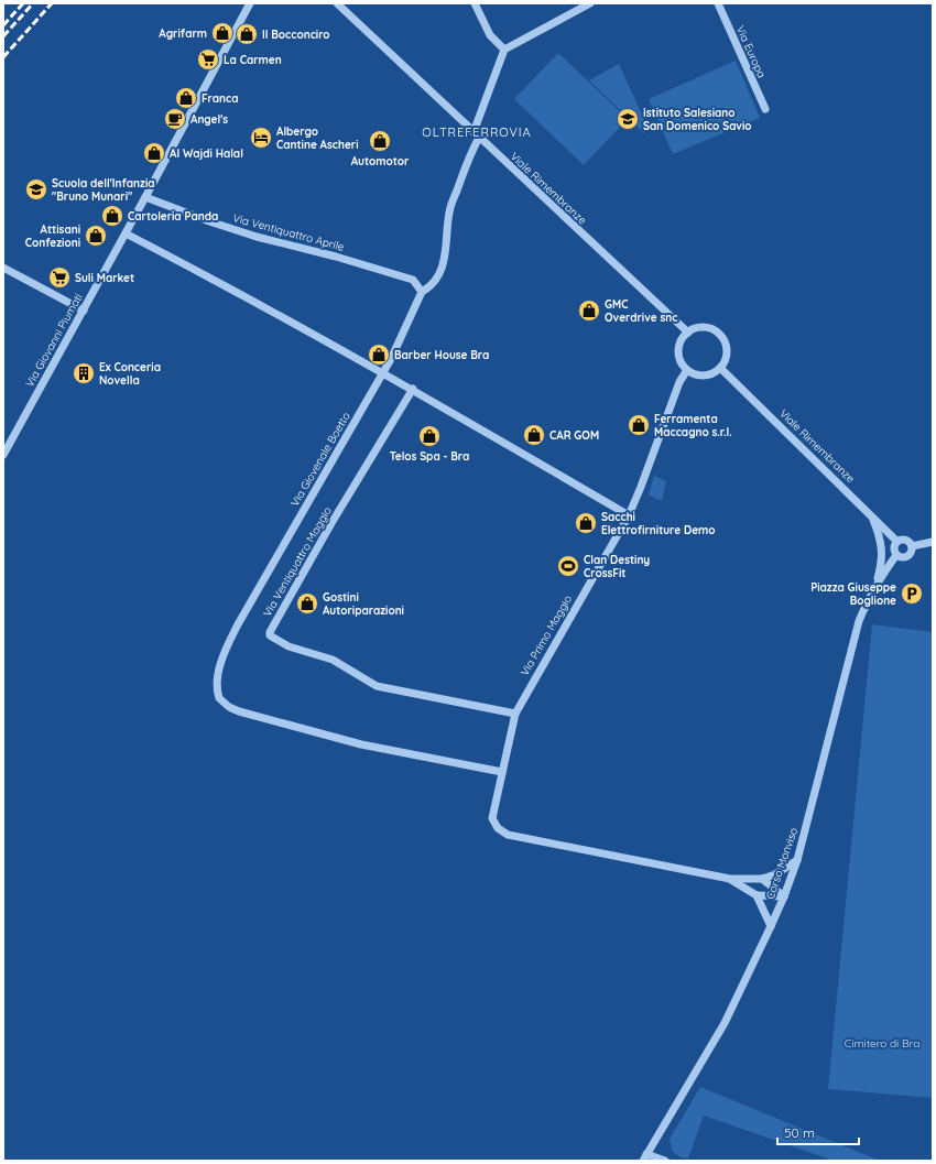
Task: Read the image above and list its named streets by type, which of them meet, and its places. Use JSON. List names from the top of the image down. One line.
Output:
{"streets":{"street":["Via Europa","Viale Rimembranze","Via Ventiquattro Aprile","Via Giovanni Piumati","Via Giovenale Boetto","Via Ventiquattro Maggio","Via Primo Maggio","Corso Monviso"]},"crossings":[["Viale Rimembranze","Via Giovenale Boetto"],["Viale Rimembranze","Via Primo Maggio"],["Viale Rimembranze","Corso Monviso"],["Via Ventiquattro Aprile","Via Giovanni Piumati"],["Via Ventiquattro Aprile","Via Giovenale Boetto"],["Via Giovenale Boetto","Via Primo Maggio"],["Via Ventiquattro Maggio","Via Primo Maggio"],["Via Primo Maggio","Corso Monviso"]],"districts":["OLTREFERROVIA"],"parks":["Cimitero di Bra"],"places":{"shop":["Agrifarm","Il Bocconciro","Franca","Automotor","Al Wajdi Halal","Cartoleria Panda","Attisani Confezioni","GMC Overdrive snc","Barber House Bra","Ferramenta Maccagno s.r.l.","CAR GOM","Telos Spa - Bra","Sacchi Elettrofirniture Demo","Gostini Autoriparazioni"],"supermarket":["La Carmen","Suli Market"],"cafe":["Angel's"],"school or university":["Istituto Salesiano San Domenico Savio","Scuola dell'Infanzia \"Bruno Munari\""],"hotel":["Albergo Cantine Ascheri"],"building":["Ex Conceria Novella"],"sports":["Clan Destiny CrossFit"],"parking":["Piazza Giuseppe Boglione"]},"scale_bar":"50 m"}
